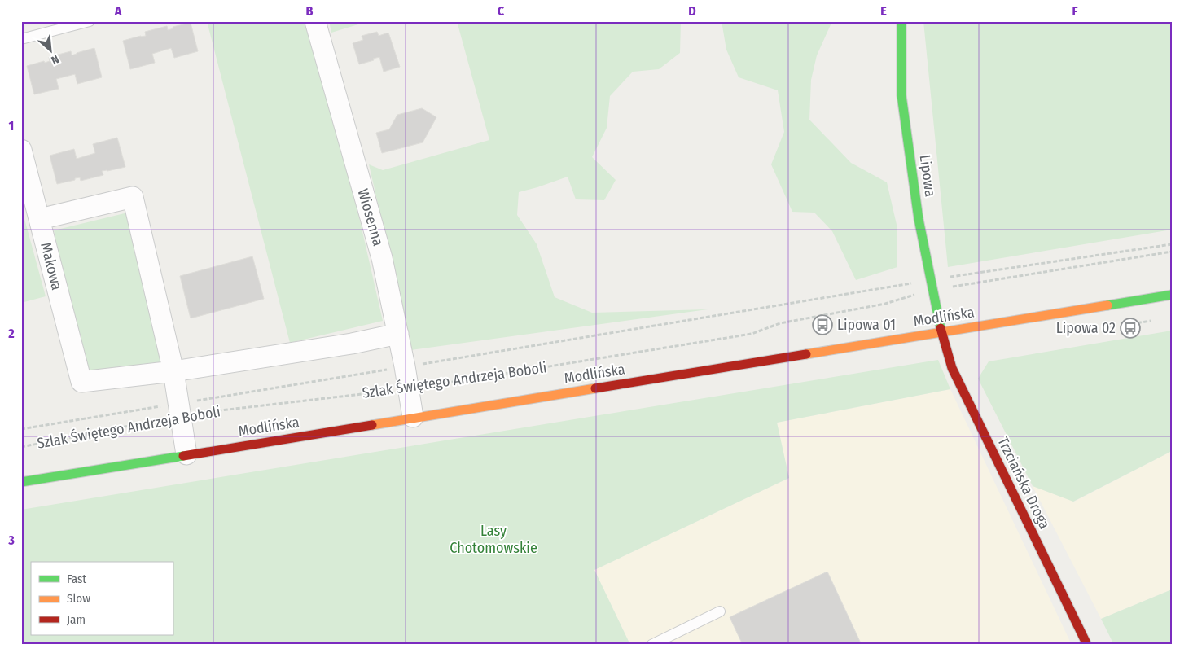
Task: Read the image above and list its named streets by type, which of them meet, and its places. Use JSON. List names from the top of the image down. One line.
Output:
{"streets":{"main road":["Lipowa","Modlińska","Trzciańska Droga"],"street":["Wiosenna","Makowa"],"path":["Szlak Świętego Andrzeja Boboli"]},"crossings":[["Lipowa","Modlińska"],["Lipowa","Szlak Świętego Andrzeja Boboli"],["Lipowa","Trzciańska Droga"],["Wiosenna","Modlińska"],["Wiosenna","Szlak Świętego Andrzeja Boboli"],["Modlińska","Trzciańska Droga"]],"parks":["Lasy Chotomowskie"],"places":{"bus stop":["Lipowa 01","Lipowa 02"]},"legend":["Fast","Slow","Jam"],"north":"bottom right","grid":{"columns":["A","B","C","D","E","F"],"rows":["1","2","3"]}}
